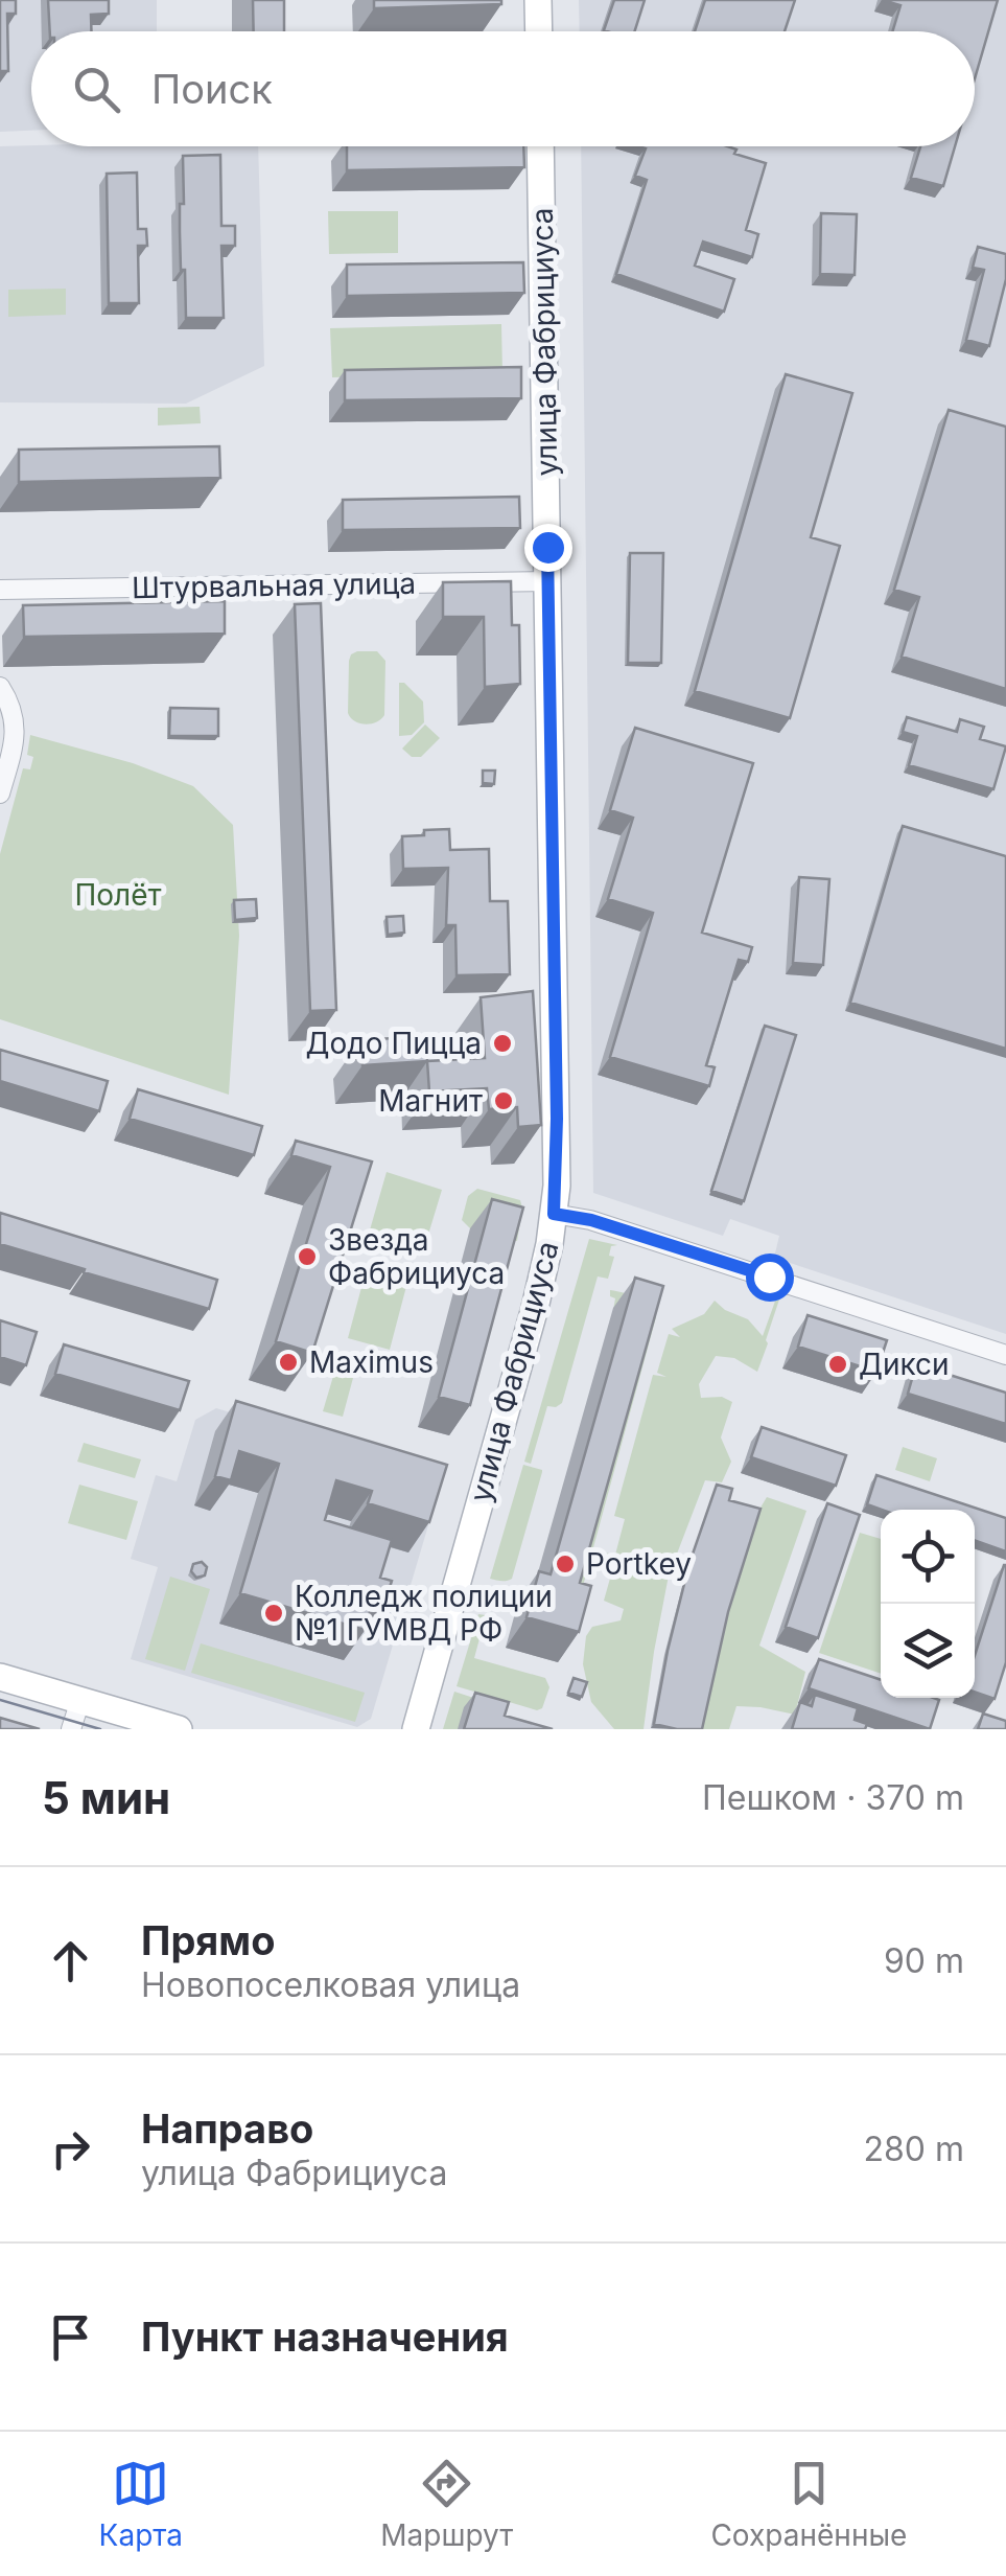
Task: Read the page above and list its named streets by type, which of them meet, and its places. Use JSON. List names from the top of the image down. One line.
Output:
{"streets":{"main road":["улица Фабрициуса"],"street":["Штурвальная улица"]},"crossings":[["улица Фабрициуса","Штурвальная улица"]],"parks":["Полёт"],"places":["Додо Пицца","Магнит","Звезда Фабрициуса","Maximus","Дикси","Portkey","Колледж полиции №1 ГУМВД РФ"],"page":{"search":"Поиск","heading":["5 мин","Пешком · 370 m"],"list":[["Прямо","Новопоселковая улица","90 m"],["Направо","улица Фабрициуса","280 m"],"Пункт назначения"],"nav":["Карта","Маршрут","Сохранённые"]}}
